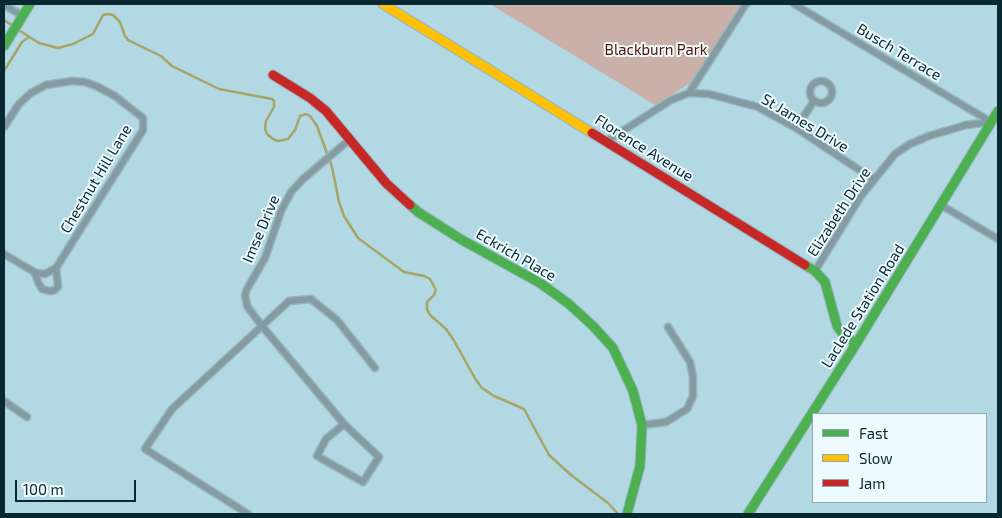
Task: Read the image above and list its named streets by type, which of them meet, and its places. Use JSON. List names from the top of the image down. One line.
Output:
{"streets":{"street":["Busch Terrace","St James Drive","Florence Avenue","Chestnut Hill Lane","Elizabeth Drive","Imse Drive","Eckrich Place","Laclede Station Road"]},"crossings":[["Busch Terrace","Elizabeth Drive"],["Busch Terrace","Laclede Station Road"],["St James Drive","Elizabeth Drive"],["Florence Avenue","Elizabeth Drive"],["Florence Avenue","Laclede Station Road"],["Elizabeth Drive","Laclede Station Road"],["Imse Drive","Eckrich Place"]],"parks":["Blackburn Park"],"legend":["Fast","Slow","Jam"],"scale_bar":"100 m"}
